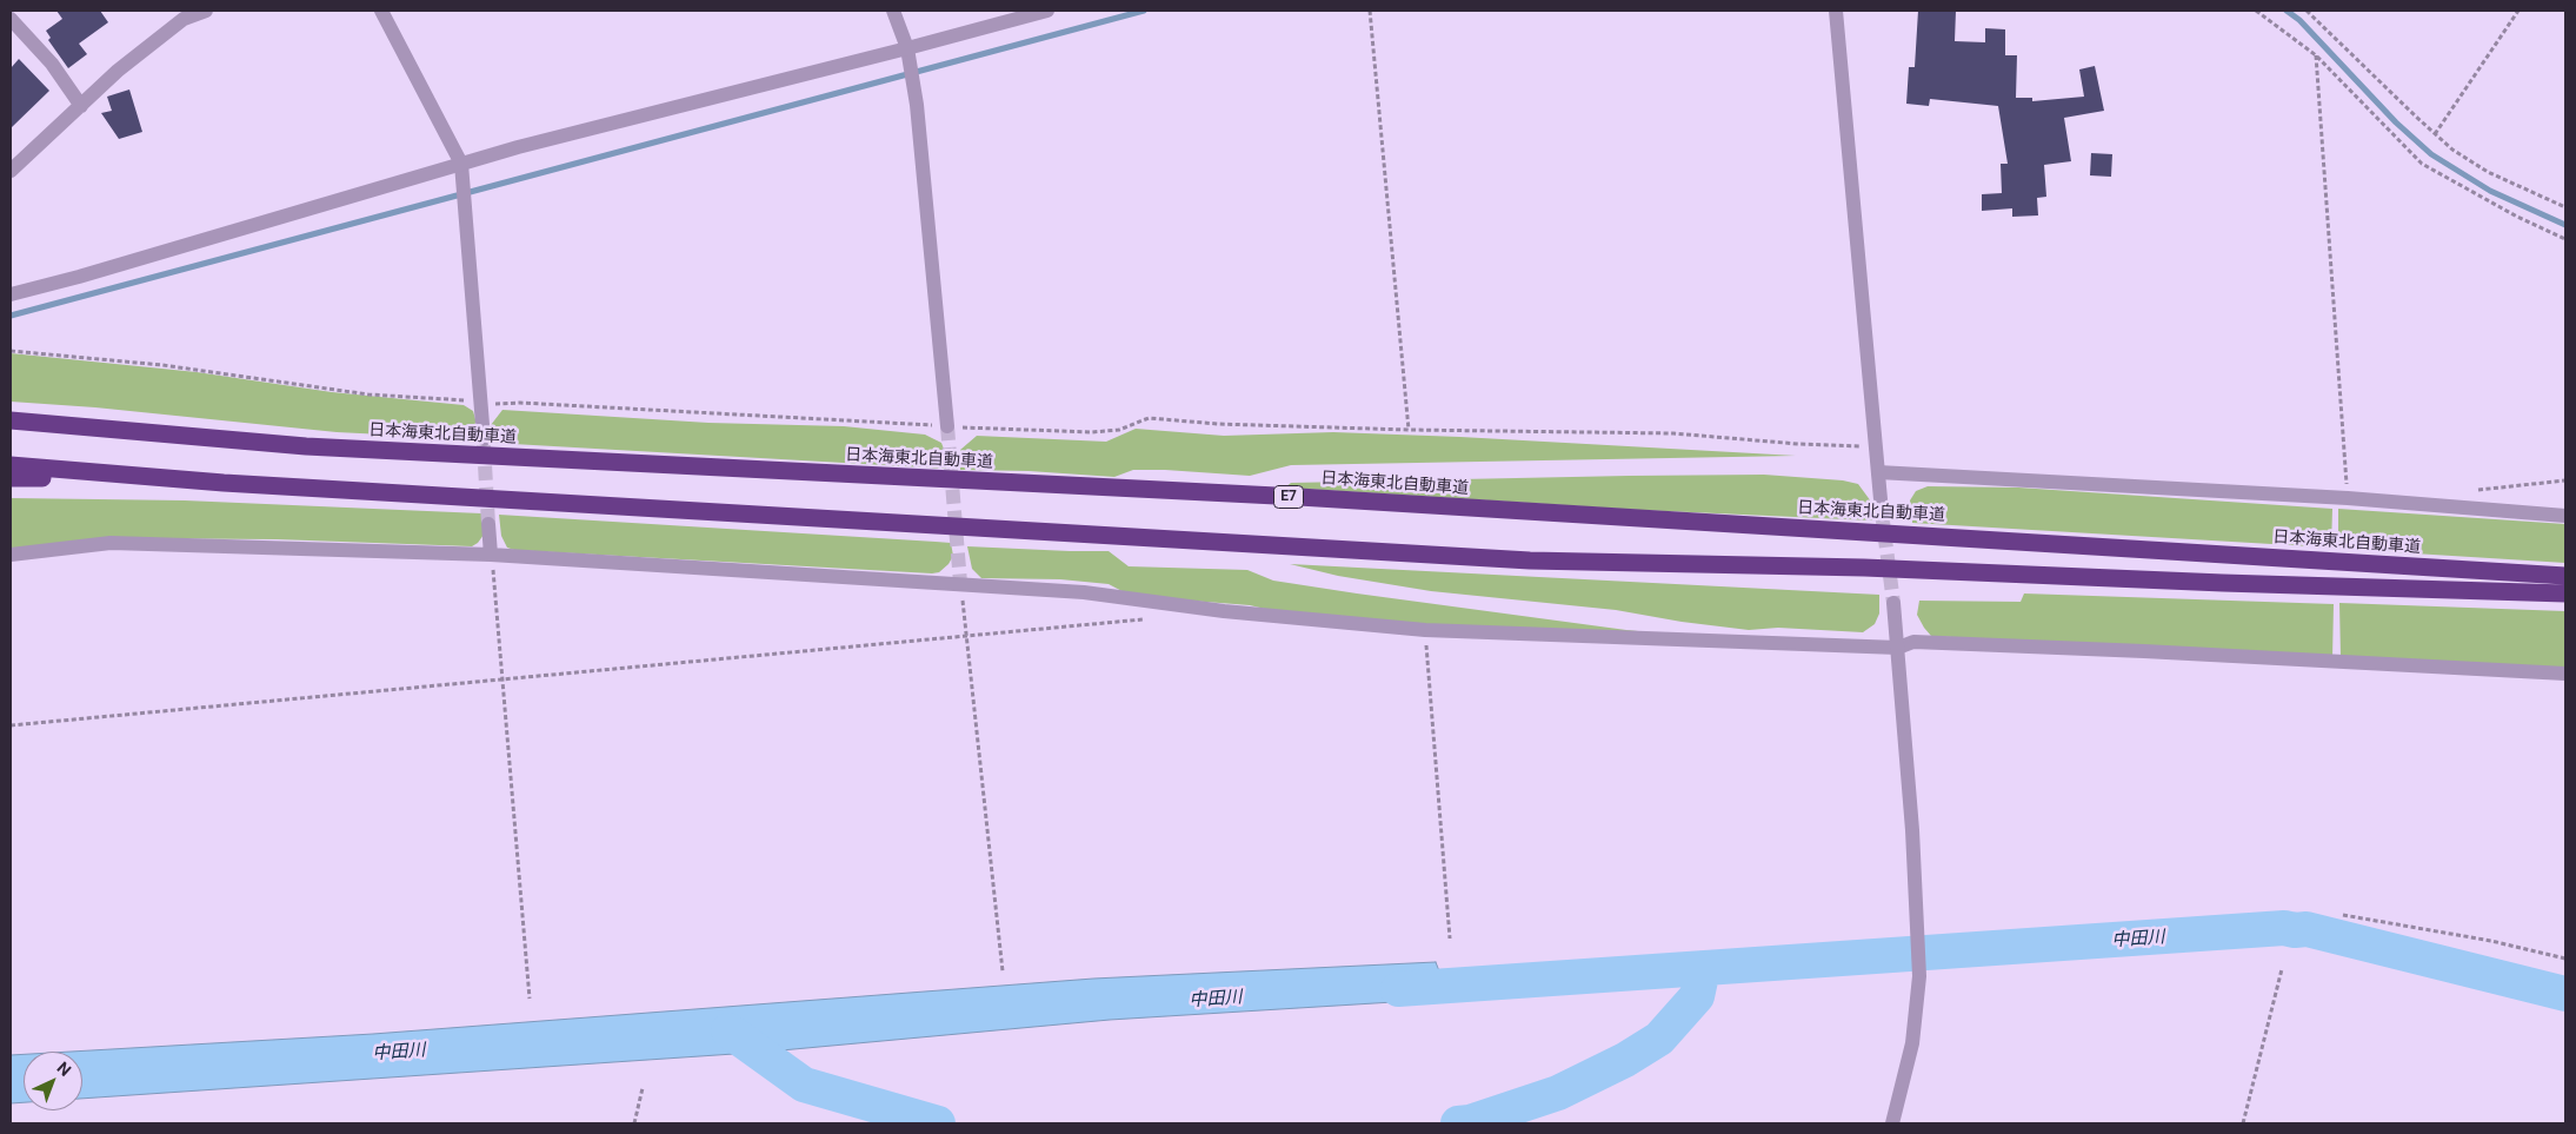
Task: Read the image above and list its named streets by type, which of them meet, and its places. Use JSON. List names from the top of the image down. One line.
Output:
{"streets":{"highway":["日本海東北自動車道","E7"]},"water":["中田川"],"north":"top right"}
